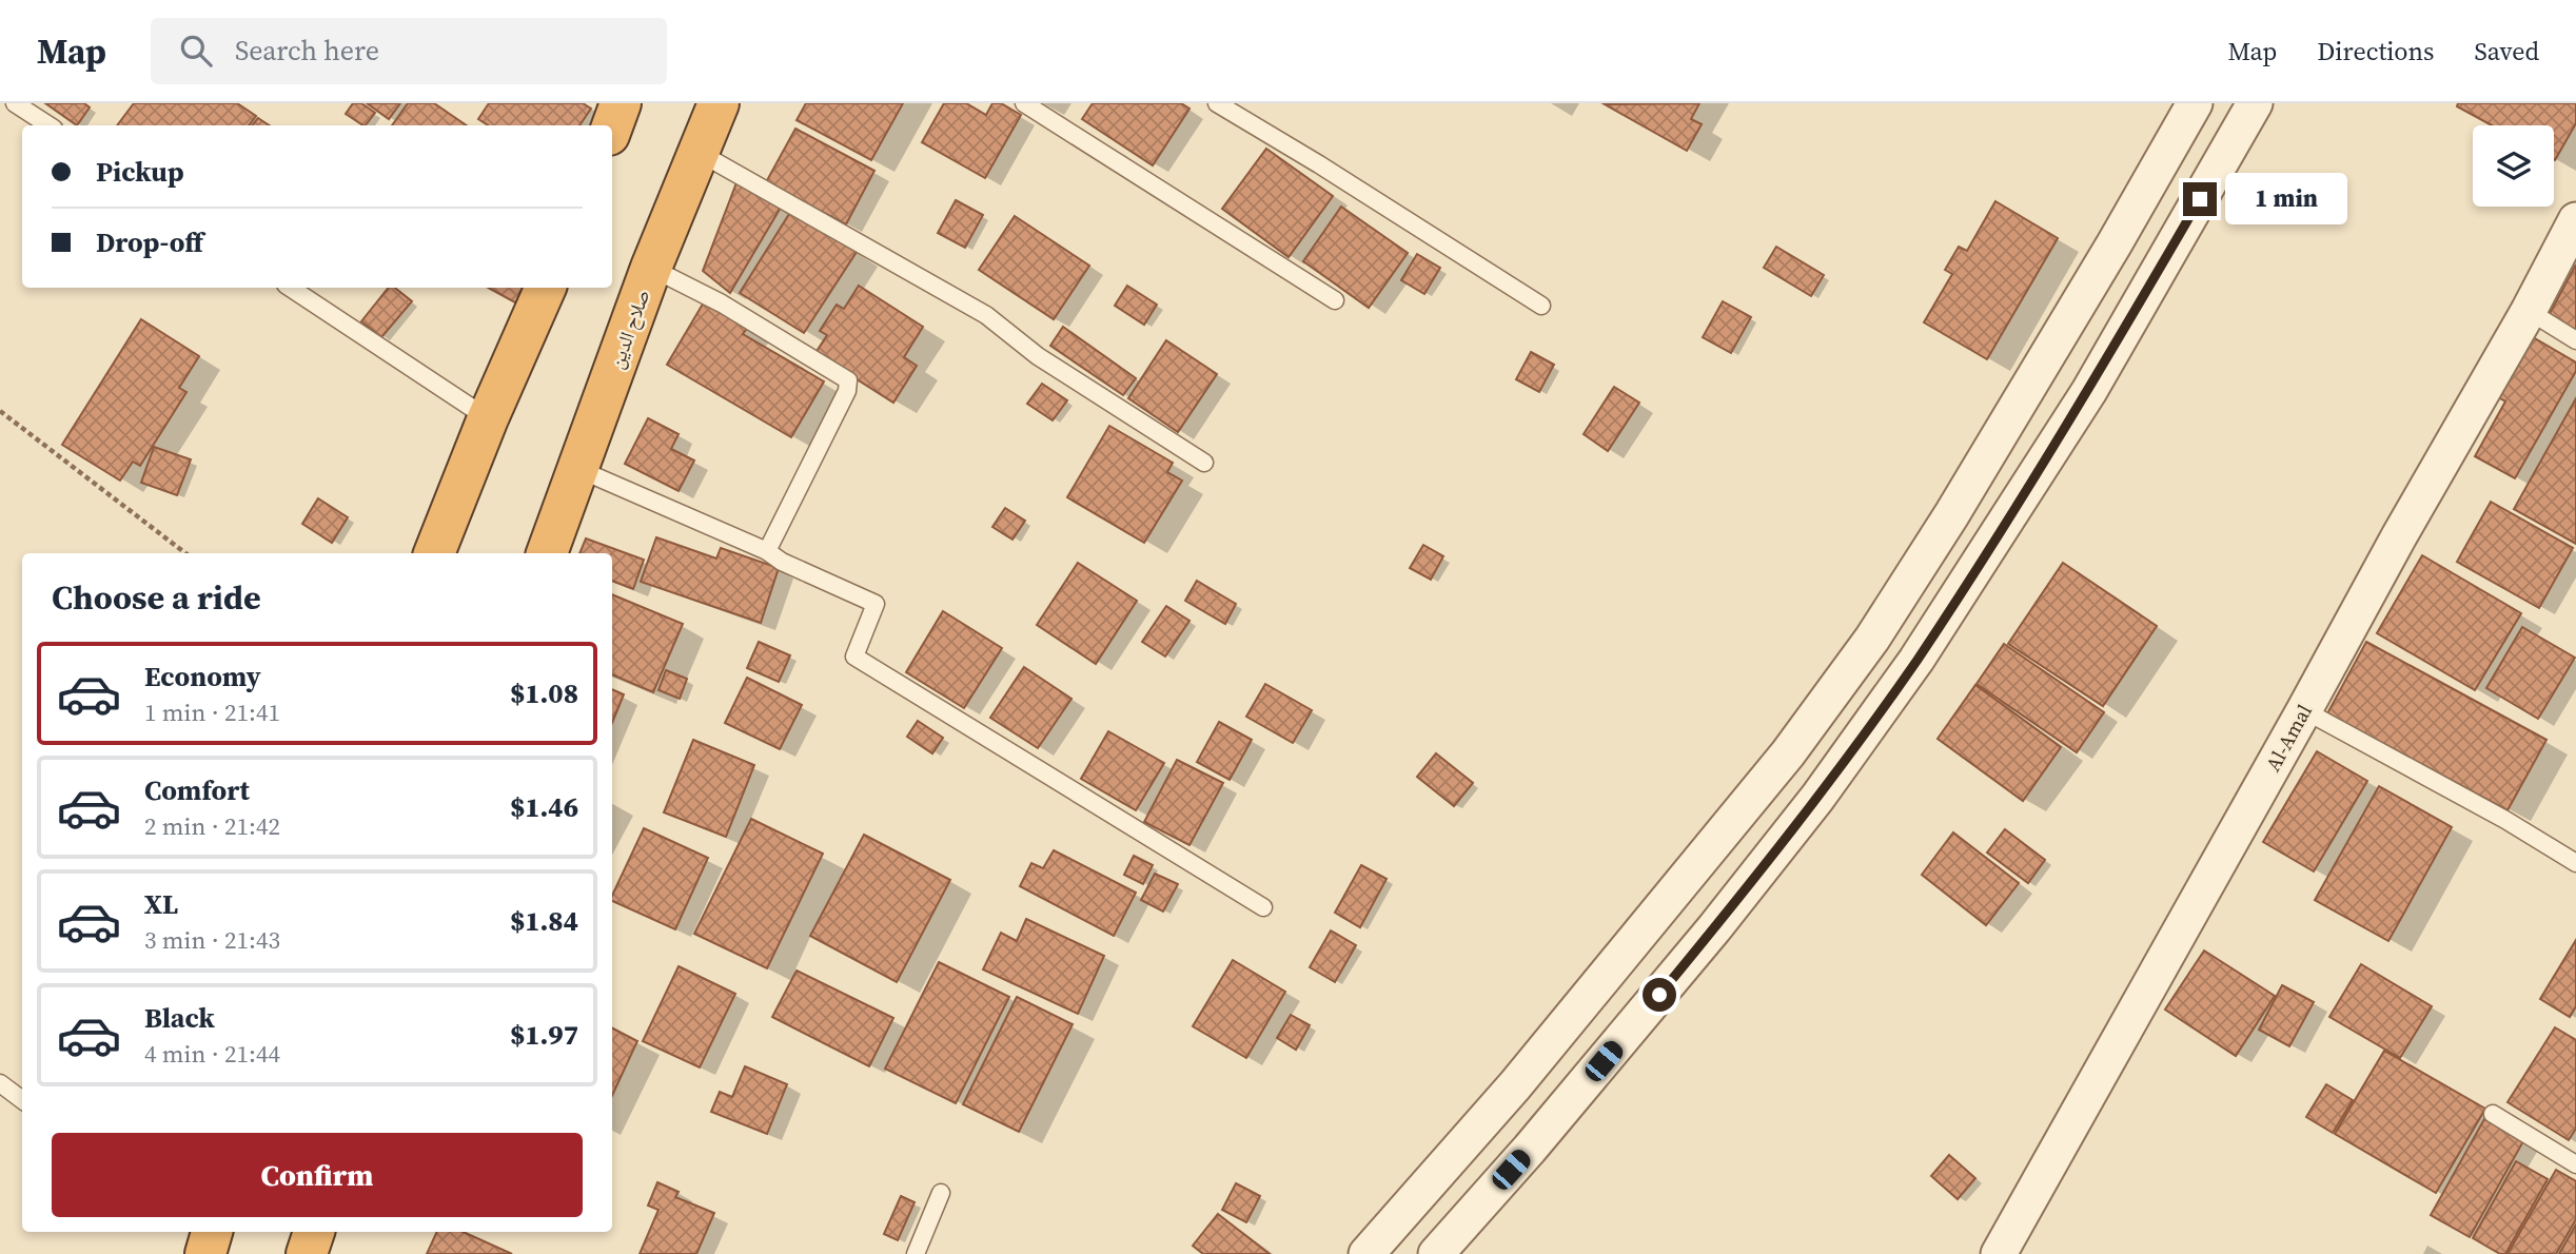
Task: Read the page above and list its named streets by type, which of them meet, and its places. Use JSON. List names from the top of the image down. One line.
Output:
{"streets":{"highway":["صلاح الدين"],"street":["Al-Amal"]},"page":{"header":"Map","search":"Search here","nav":["Map","Directions","Saved"],"banner":["Pickup","Drop-off"],"bubble":"1 min","heading":"Choose a ride","list":[{"name":"Economy","note":"1 min · 21:41","value":"$1.08"},{"name":"Comfort","note":"2 min · 21:42","value":"$1.46"},{"name":"XL","note":"3 min · 21:43","value":"$1.84"},{"name":"Black","note":"4 min · 21:44","value":"$1.97"}],"buttons":"Confirm"}}
